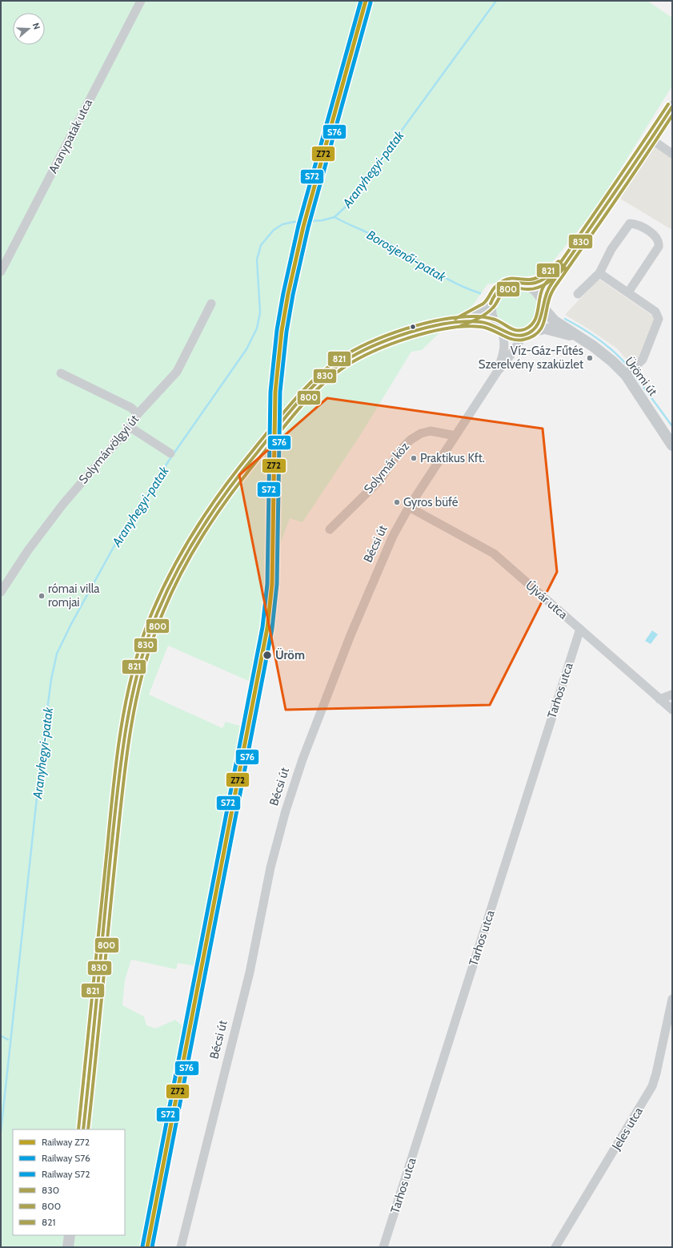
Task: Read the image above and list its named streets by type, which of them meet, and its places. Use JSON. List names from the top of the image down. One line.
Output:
{"streets":{"main road":["Ürömi út"],"street":["Aranypatak utca","Solymárvölgyi út","Solymár köz","Bécsi út","Újvár utca","Tarhos utca","Jeles utca"]},"crossings":[["Ürömi út","Bécsi út"],["Solymár köz","Bécsi út"],["Bécsi út","Újvár utca"],["Újvár utca","Tarhos utca"]],"water":["Aranyhegyi-patak","Borosjenői-patak"],"places":["Víz-Gáz-Fűtés Szerelvény szaküzlet","Praktikus Kft.","Gyros büfé","római villa romjai","Üröm"],"lines":["rail line Z72","rail line S72","rail line S76","transit line 821","transit line 830","transit line 800"],"legend":["Railway Z72","Railway S76","Railway S72","830","800","821"],"north":"right"}
